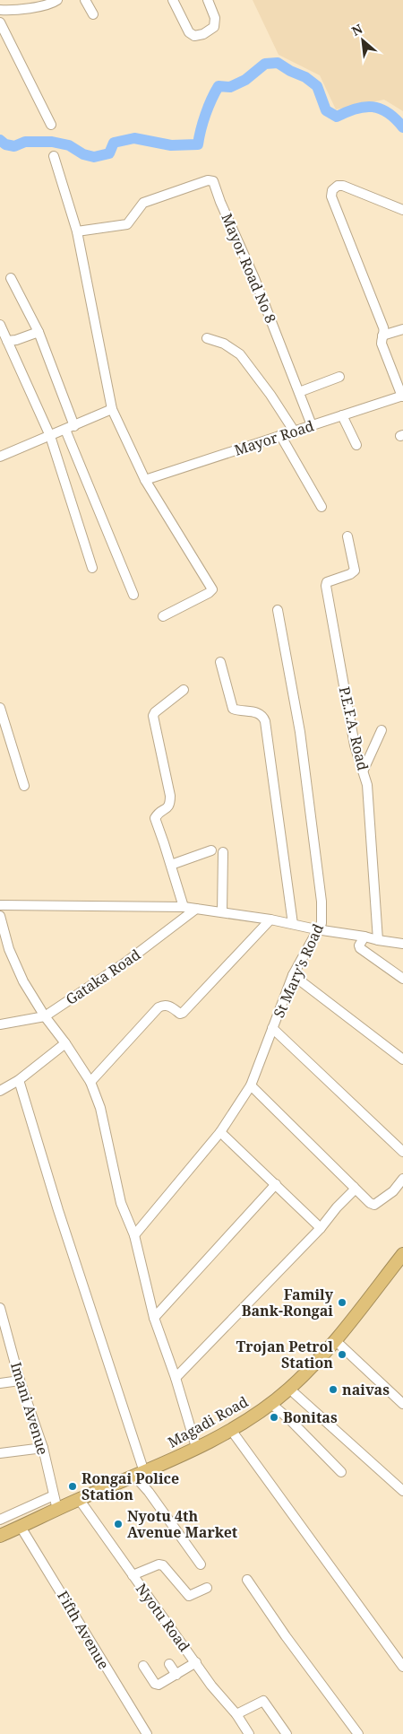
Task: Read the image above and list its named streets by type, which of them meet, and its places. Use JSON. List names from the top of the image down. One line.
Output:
{"streets":{"highway":["Magadi Road"],"street":["Mayor Road No 8","Mayor Road","P.E.F.A. Road","St Mary's Road","Gataka Road","Imani Avenue","Nyotu Road","Fifth Avenue"]},"crossings":[["Mayor Road No 8","Mayor Road"],["Imani Avenue","Magadi Road"],["Magadi Road","Nyotu Road"],["Magadi Road","Fifth Avenue"]],"places":["Family Bank-Rongai","Trojan Petrol Station","naivas","Bonitas","Rongai Police Station","Nyotu 4th Avenue Market"],"north":"top left"}
